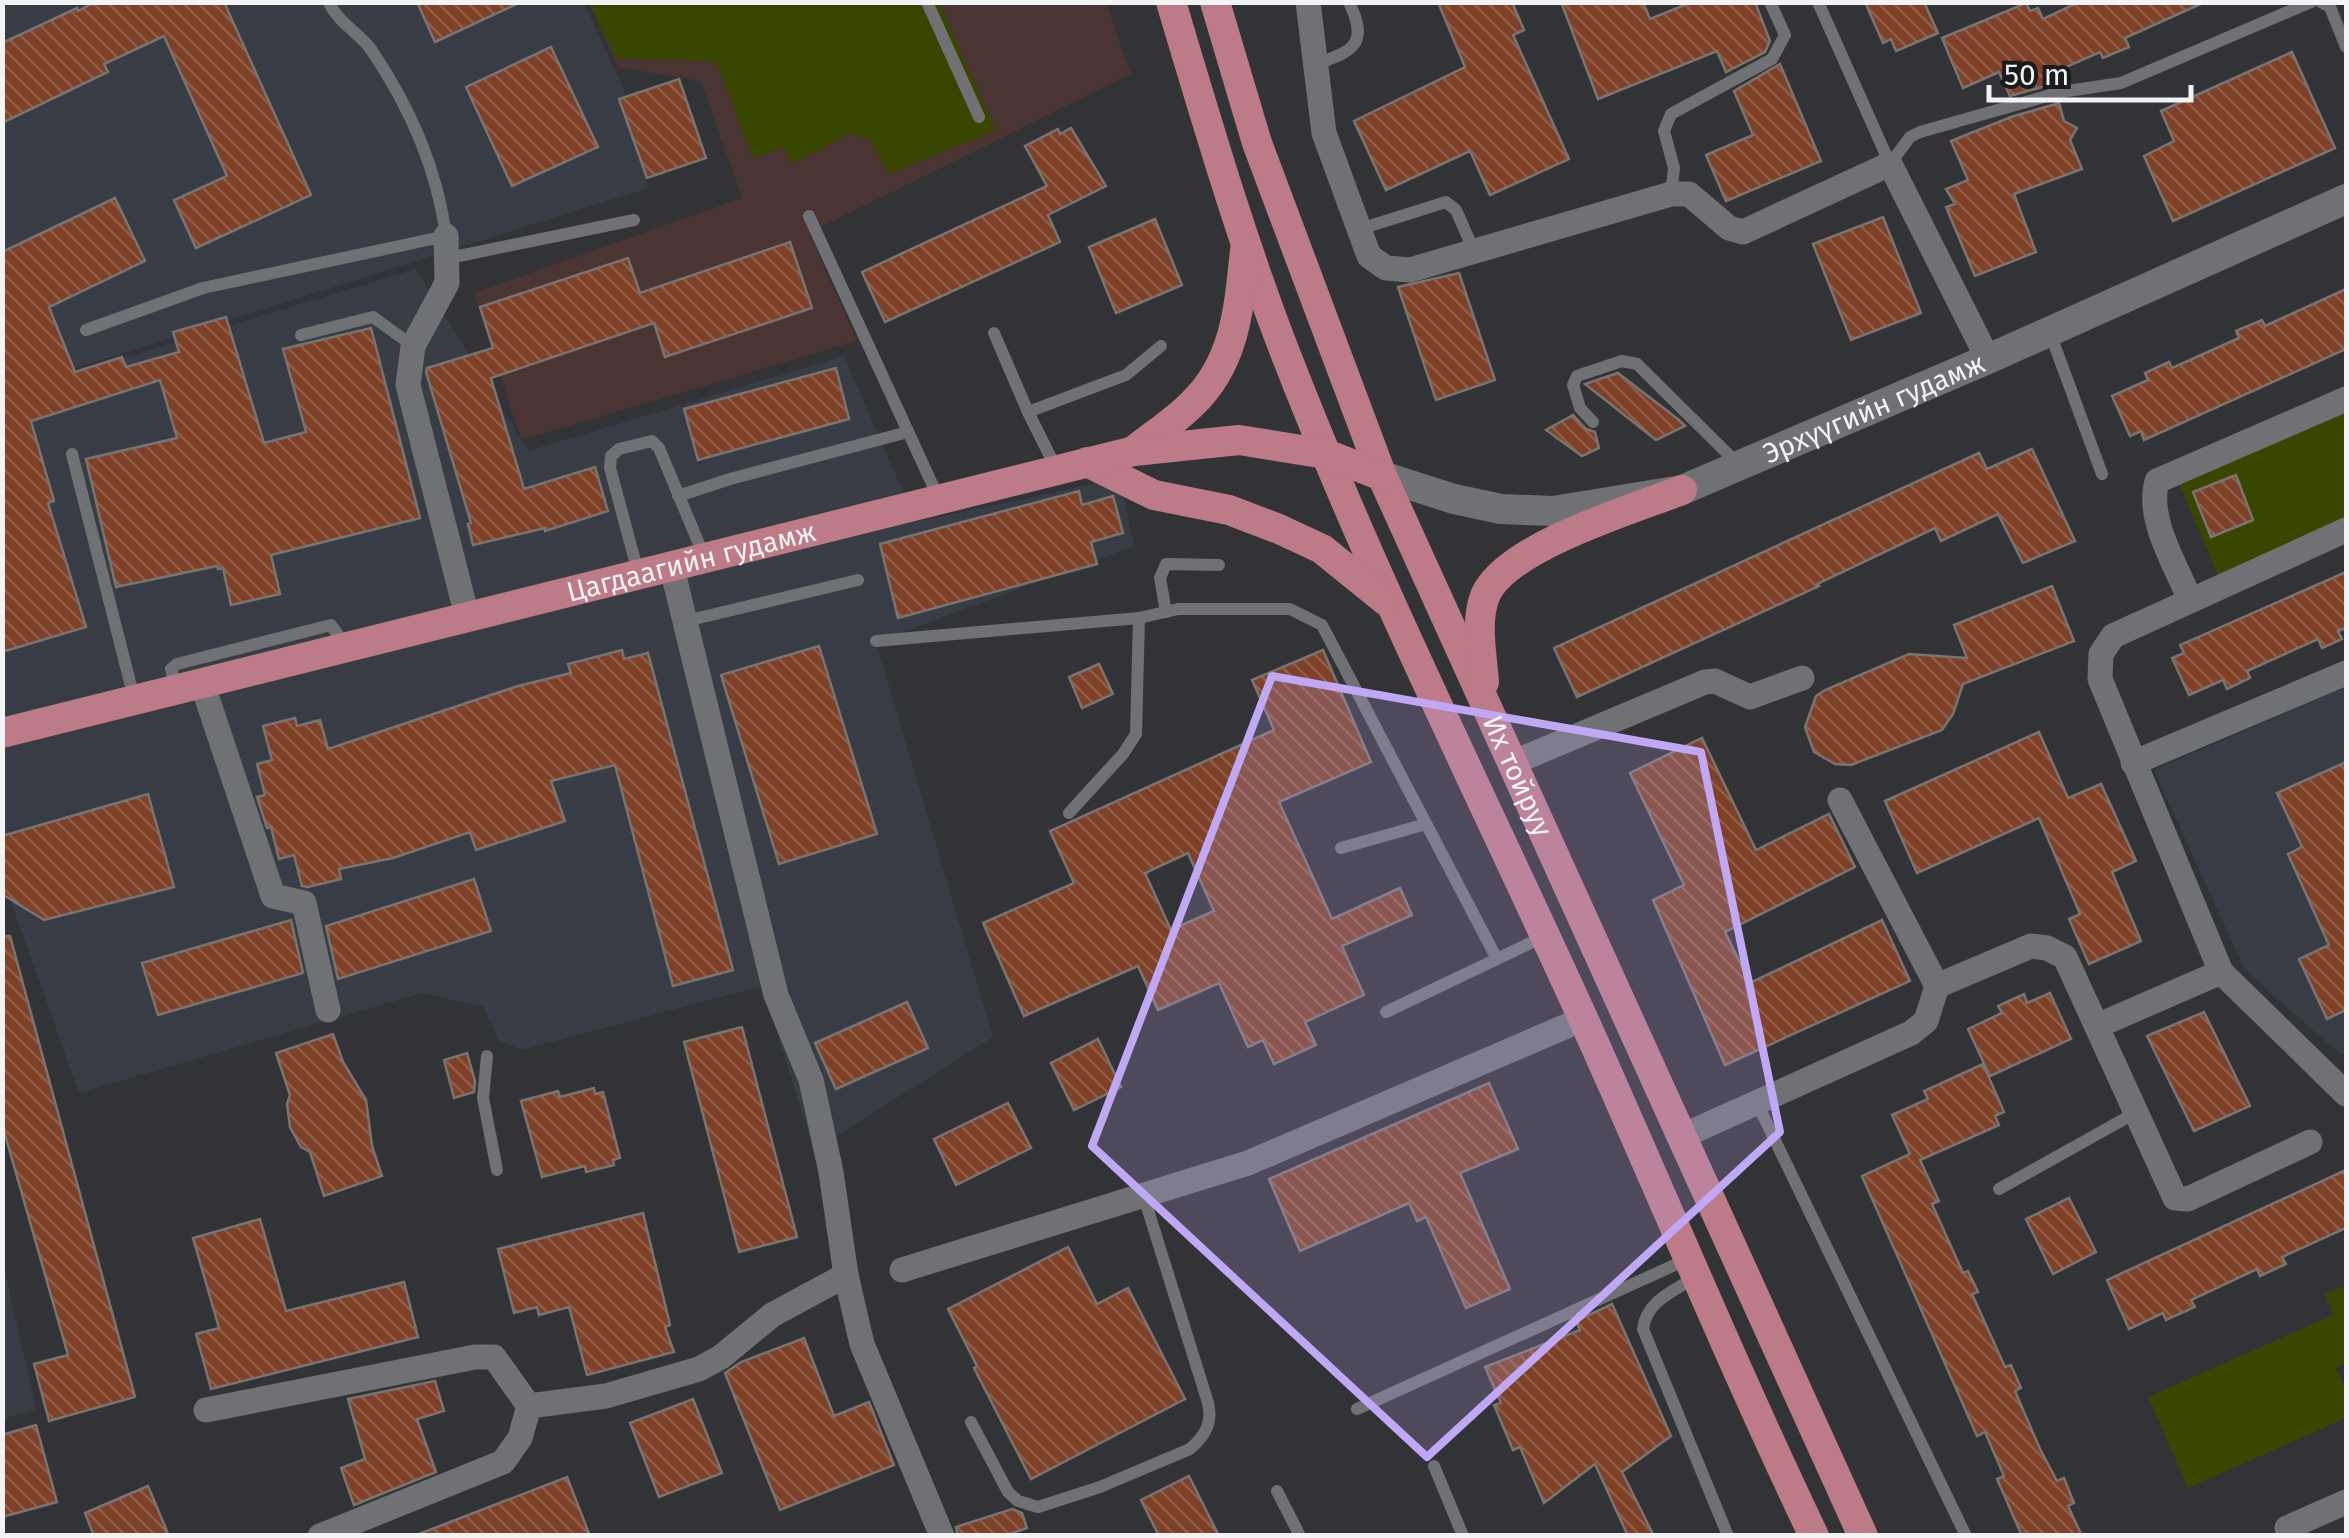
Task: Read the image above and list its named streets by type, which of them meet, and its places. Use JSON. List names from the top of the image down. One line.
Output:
{"streets":{"main road":["Эрхүүгийн гудамж","Цагдаагийн гудамж","Их тойруу"]},"crossings":[["Эрхүүгийн гудамж","Цагдаагийн гудамж"],["Эрхүүгийн гудамж","Их тойруу"],["Цагдаагийн гудамж","Их тойруу"]],"scale_bar":"50 m"}
